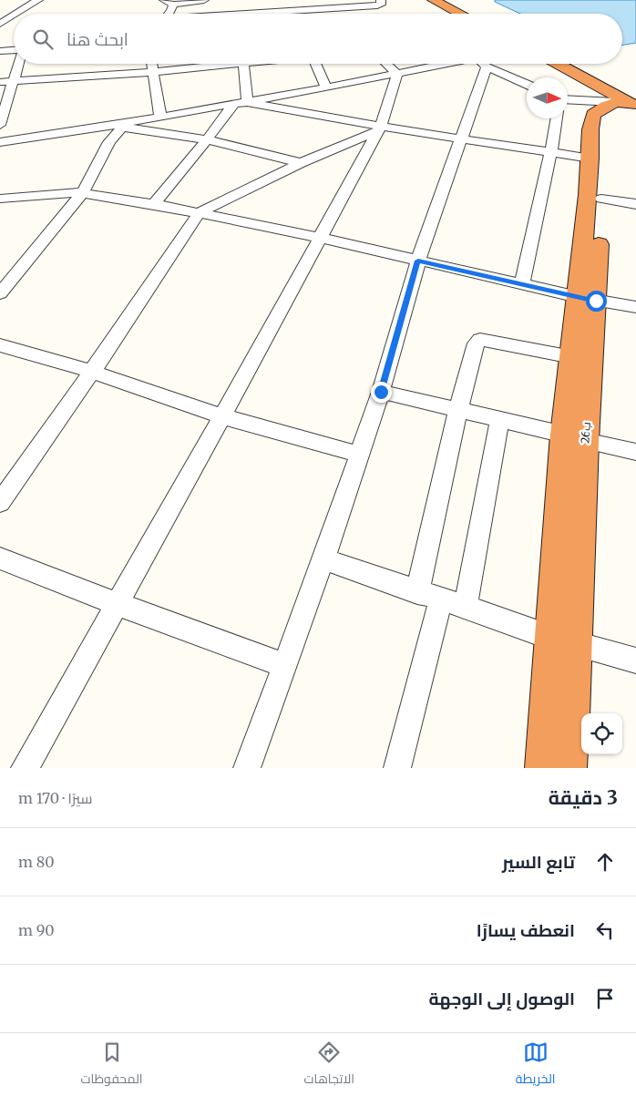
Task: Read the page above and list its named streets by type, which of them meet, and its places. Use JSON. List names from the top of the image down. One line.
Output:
{"streets":{"highway":["26ب"]},"north":"right","page":{"search":"ابحث هنا","heading":["3 دقيقة","سيرًا · 170 m"],"list":[["تابع السير","80 m"],["انعطف يسارًا","90 m"],"الوصول إلى الوجهة"],"nav":["الخريطة","الاتجاهات","المحفوظات"]}}
